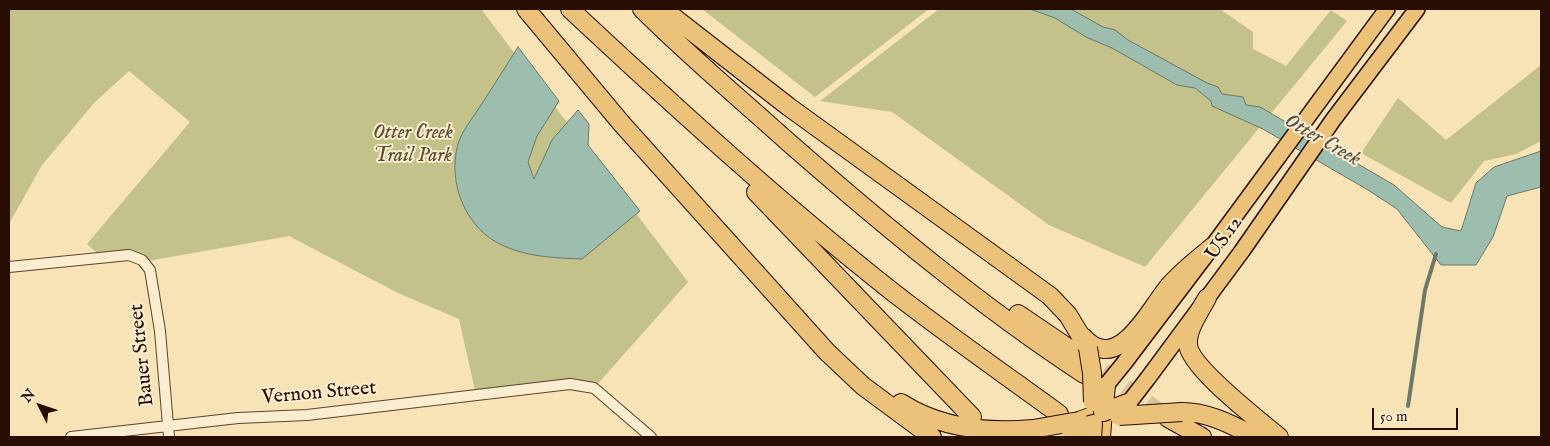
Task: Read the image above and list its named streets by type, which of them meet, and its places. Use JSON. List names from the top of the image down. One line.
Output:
{"streets":{"main road":["US 12"],"street":["Bauer Street","Vernon Street"]},"crossings":[["Bauer Street","Vernon Street"]],"water":["Otter Creek"],"parks":["Otter Creek Trail Park"],"scale_bar":"50 m","north":"top left"}
